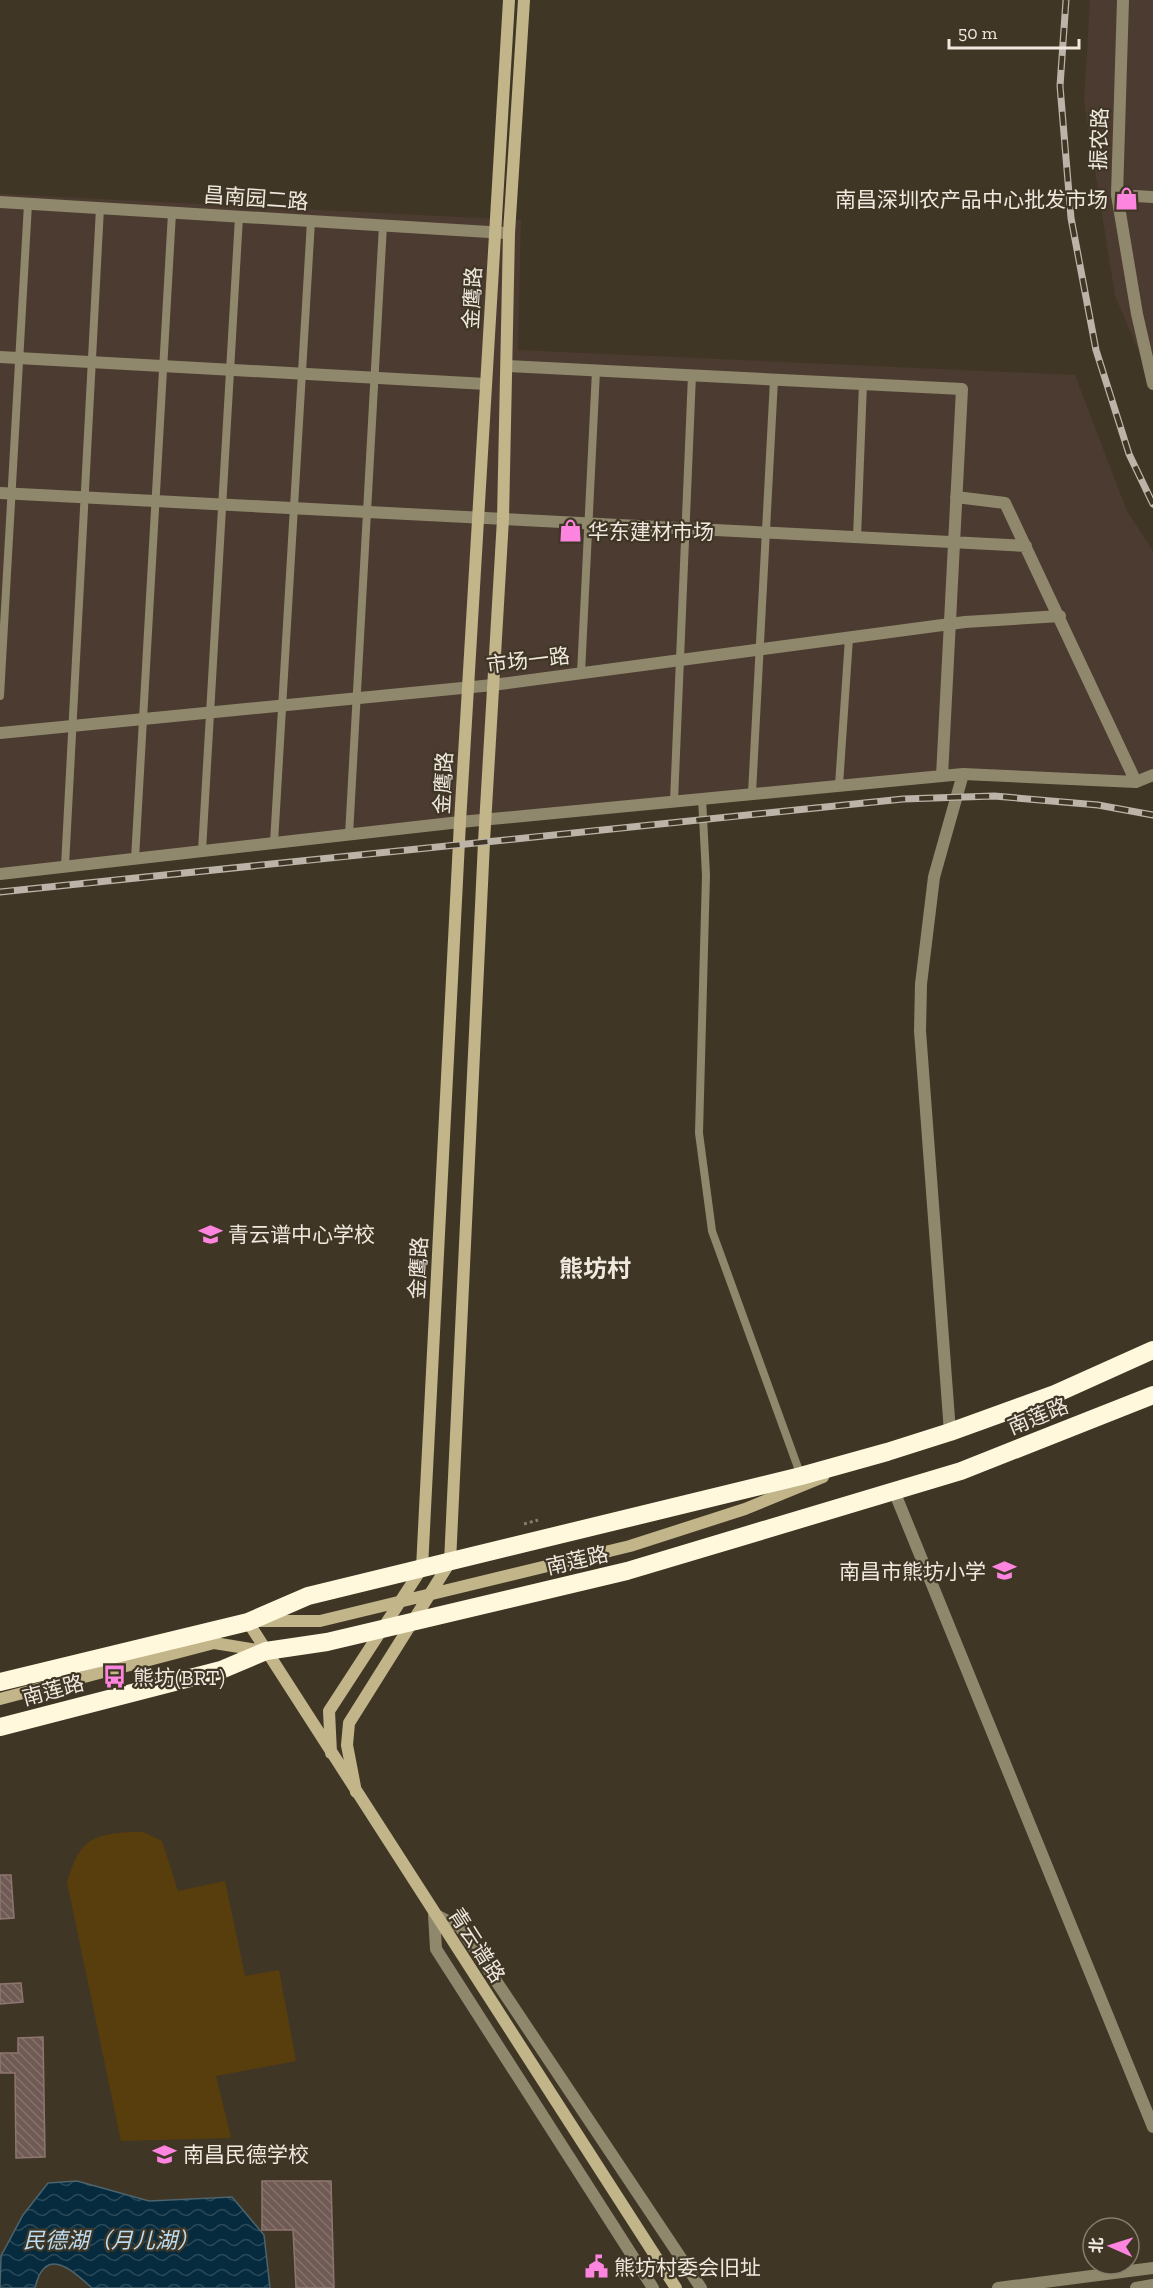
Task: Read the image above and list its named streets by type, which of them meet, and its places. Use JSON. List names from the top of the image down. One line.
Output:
{"streets":{"highway":["南莲路"],"street":["振农路","昌南园二路","金鹰路","市场一路","青云谱路"]},"crossings":[["昌南园二路","金鹰路"],["金鹰路","市场一路"],["金鹰路","南莲路"],["南莲路","青云谱路"]],"districts":["熊坊村"],"water":["民德湖（月儿湖）"],"places":{"shop":["南昌深圳农产品中心批发市场","华东建材市场"],"school or university":["青云谱中心学校","南昌市熊坊小学","南昌民德学校"],"bus stop":["熊坊(BRT)"],"public building":["熊坊村委会旧址"]},"scale_bar":"50 m","north":"left"}
